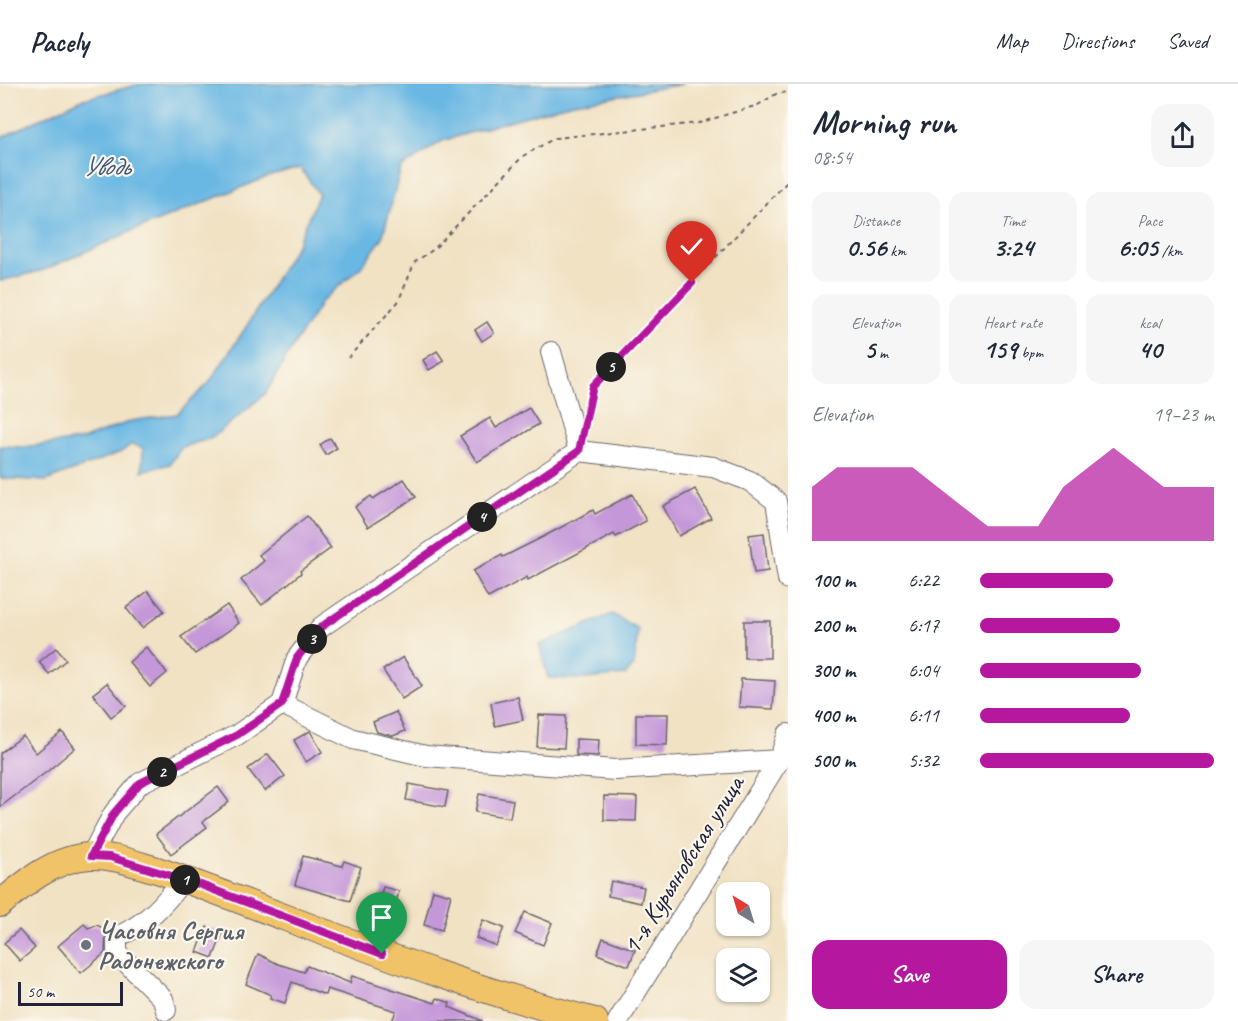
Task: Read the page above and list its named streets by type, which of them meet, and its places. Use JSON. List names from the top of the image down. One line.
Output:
{"streets":{"street":["1-я Курьяновская улица"]},"water":["Уводь"],"places":["Часовня Сергия Радонежского"],"scale_bar":"50 m","north":"top left","page":{"header":"Pacely","nav":["Map","Directions","Saved"],"heading":["Morning run","08:54"],"stats":[["Distance","0.56 km"],["Time","3:24"],["Pace","6:05 /km"],["Elevation","5 m"],["Heart rate","159 bpm"],["kcal","40"]],"pins":["5","4","3","2","1"],"chart":["Elevation","19–23 m"],"list":[{"name":"100 m","note":"6:22"},{"name":"200 m","note":"6:17"},{"name":"300 m","note":"6:04"},{"name":"400 m","note":"6:11"},{"name":"500 m","note":"5:32"}],"buttons":["Save","Share"],"scale":"50 m"}}
